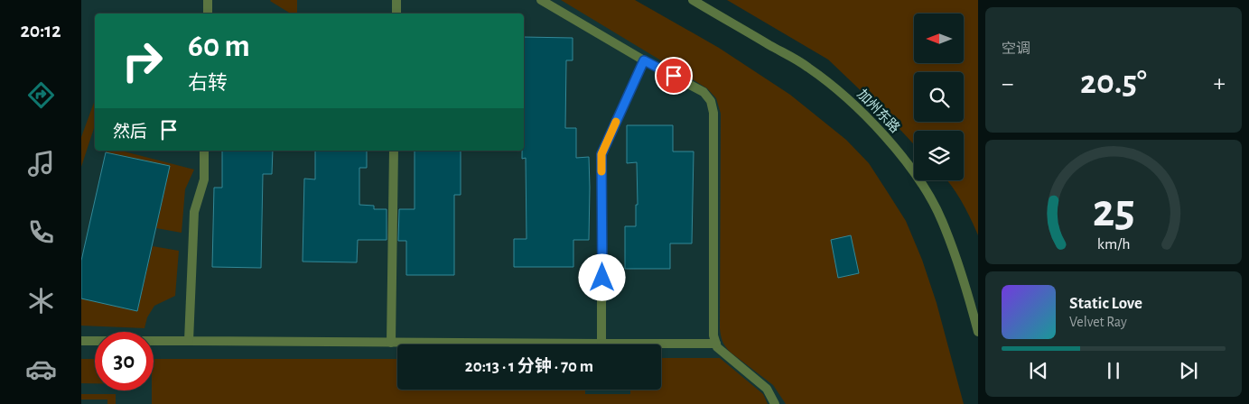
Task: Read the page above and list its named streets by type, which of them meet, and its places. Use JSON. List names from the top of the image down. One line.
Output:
{"streets":{"street":["加州东路"]},"north":"left","page":{"tabs":"20:12","tile":"空调","turn":["60 m","右转"],"heat":["−","20.5°","+"],"then":"然后","song":["Static Love","Velvet Ray"],"limit":"30","trip":"20:13 · 1 分钟 · 70 m","gauge":["25","km/h"]}}
